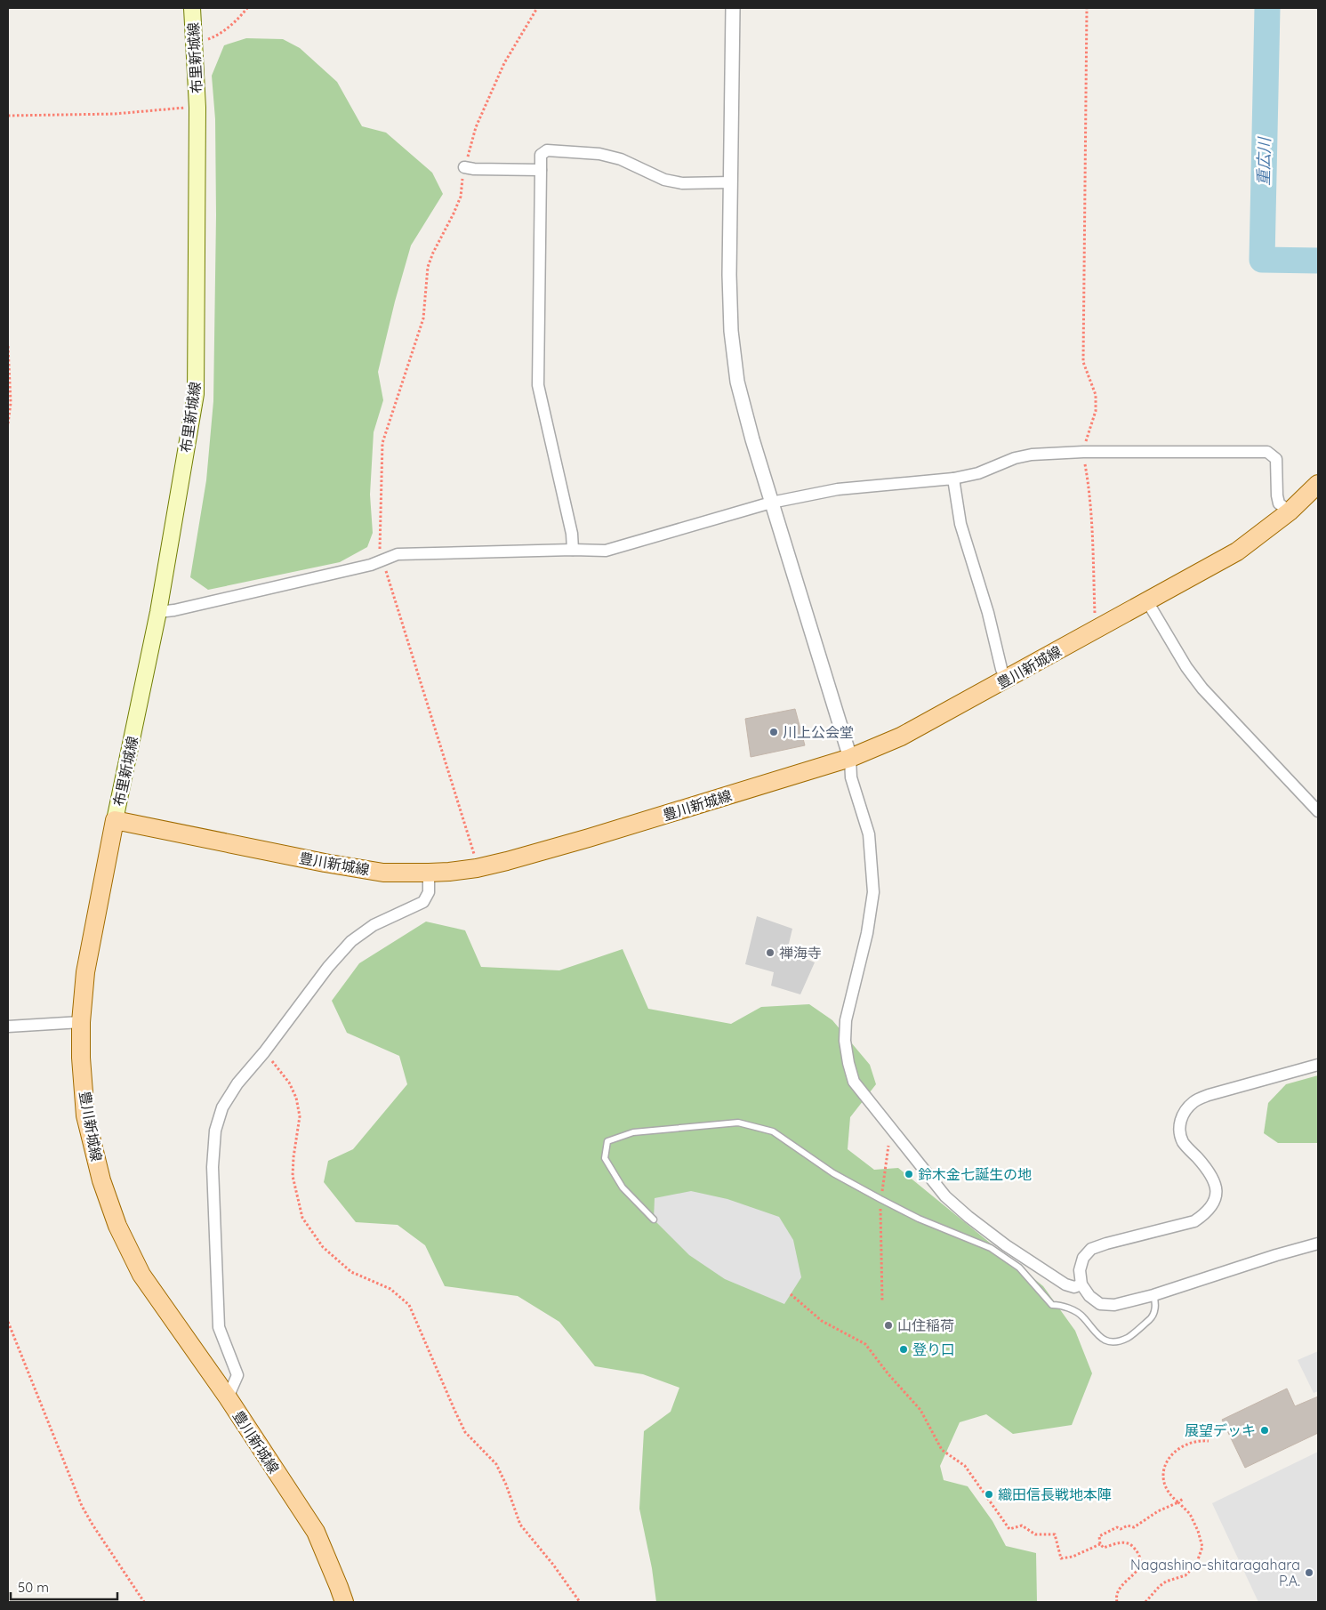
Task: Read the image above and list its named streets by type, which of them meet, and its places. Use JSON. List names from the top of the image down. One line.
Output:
{"streets":{"main road":["布里新城線","豊川新城線"]},"crossings":[["布里新城線","豊川新城線"]],"water":["重広川"],"places":["川上公会堂","禅海寺","鈴木金七誕生の地","山住稲荷","登り口","展望デッキ","織田信長戦地本陣","Nagashino-shitaragahara P.A."],"scale_bar":"50 m"}
